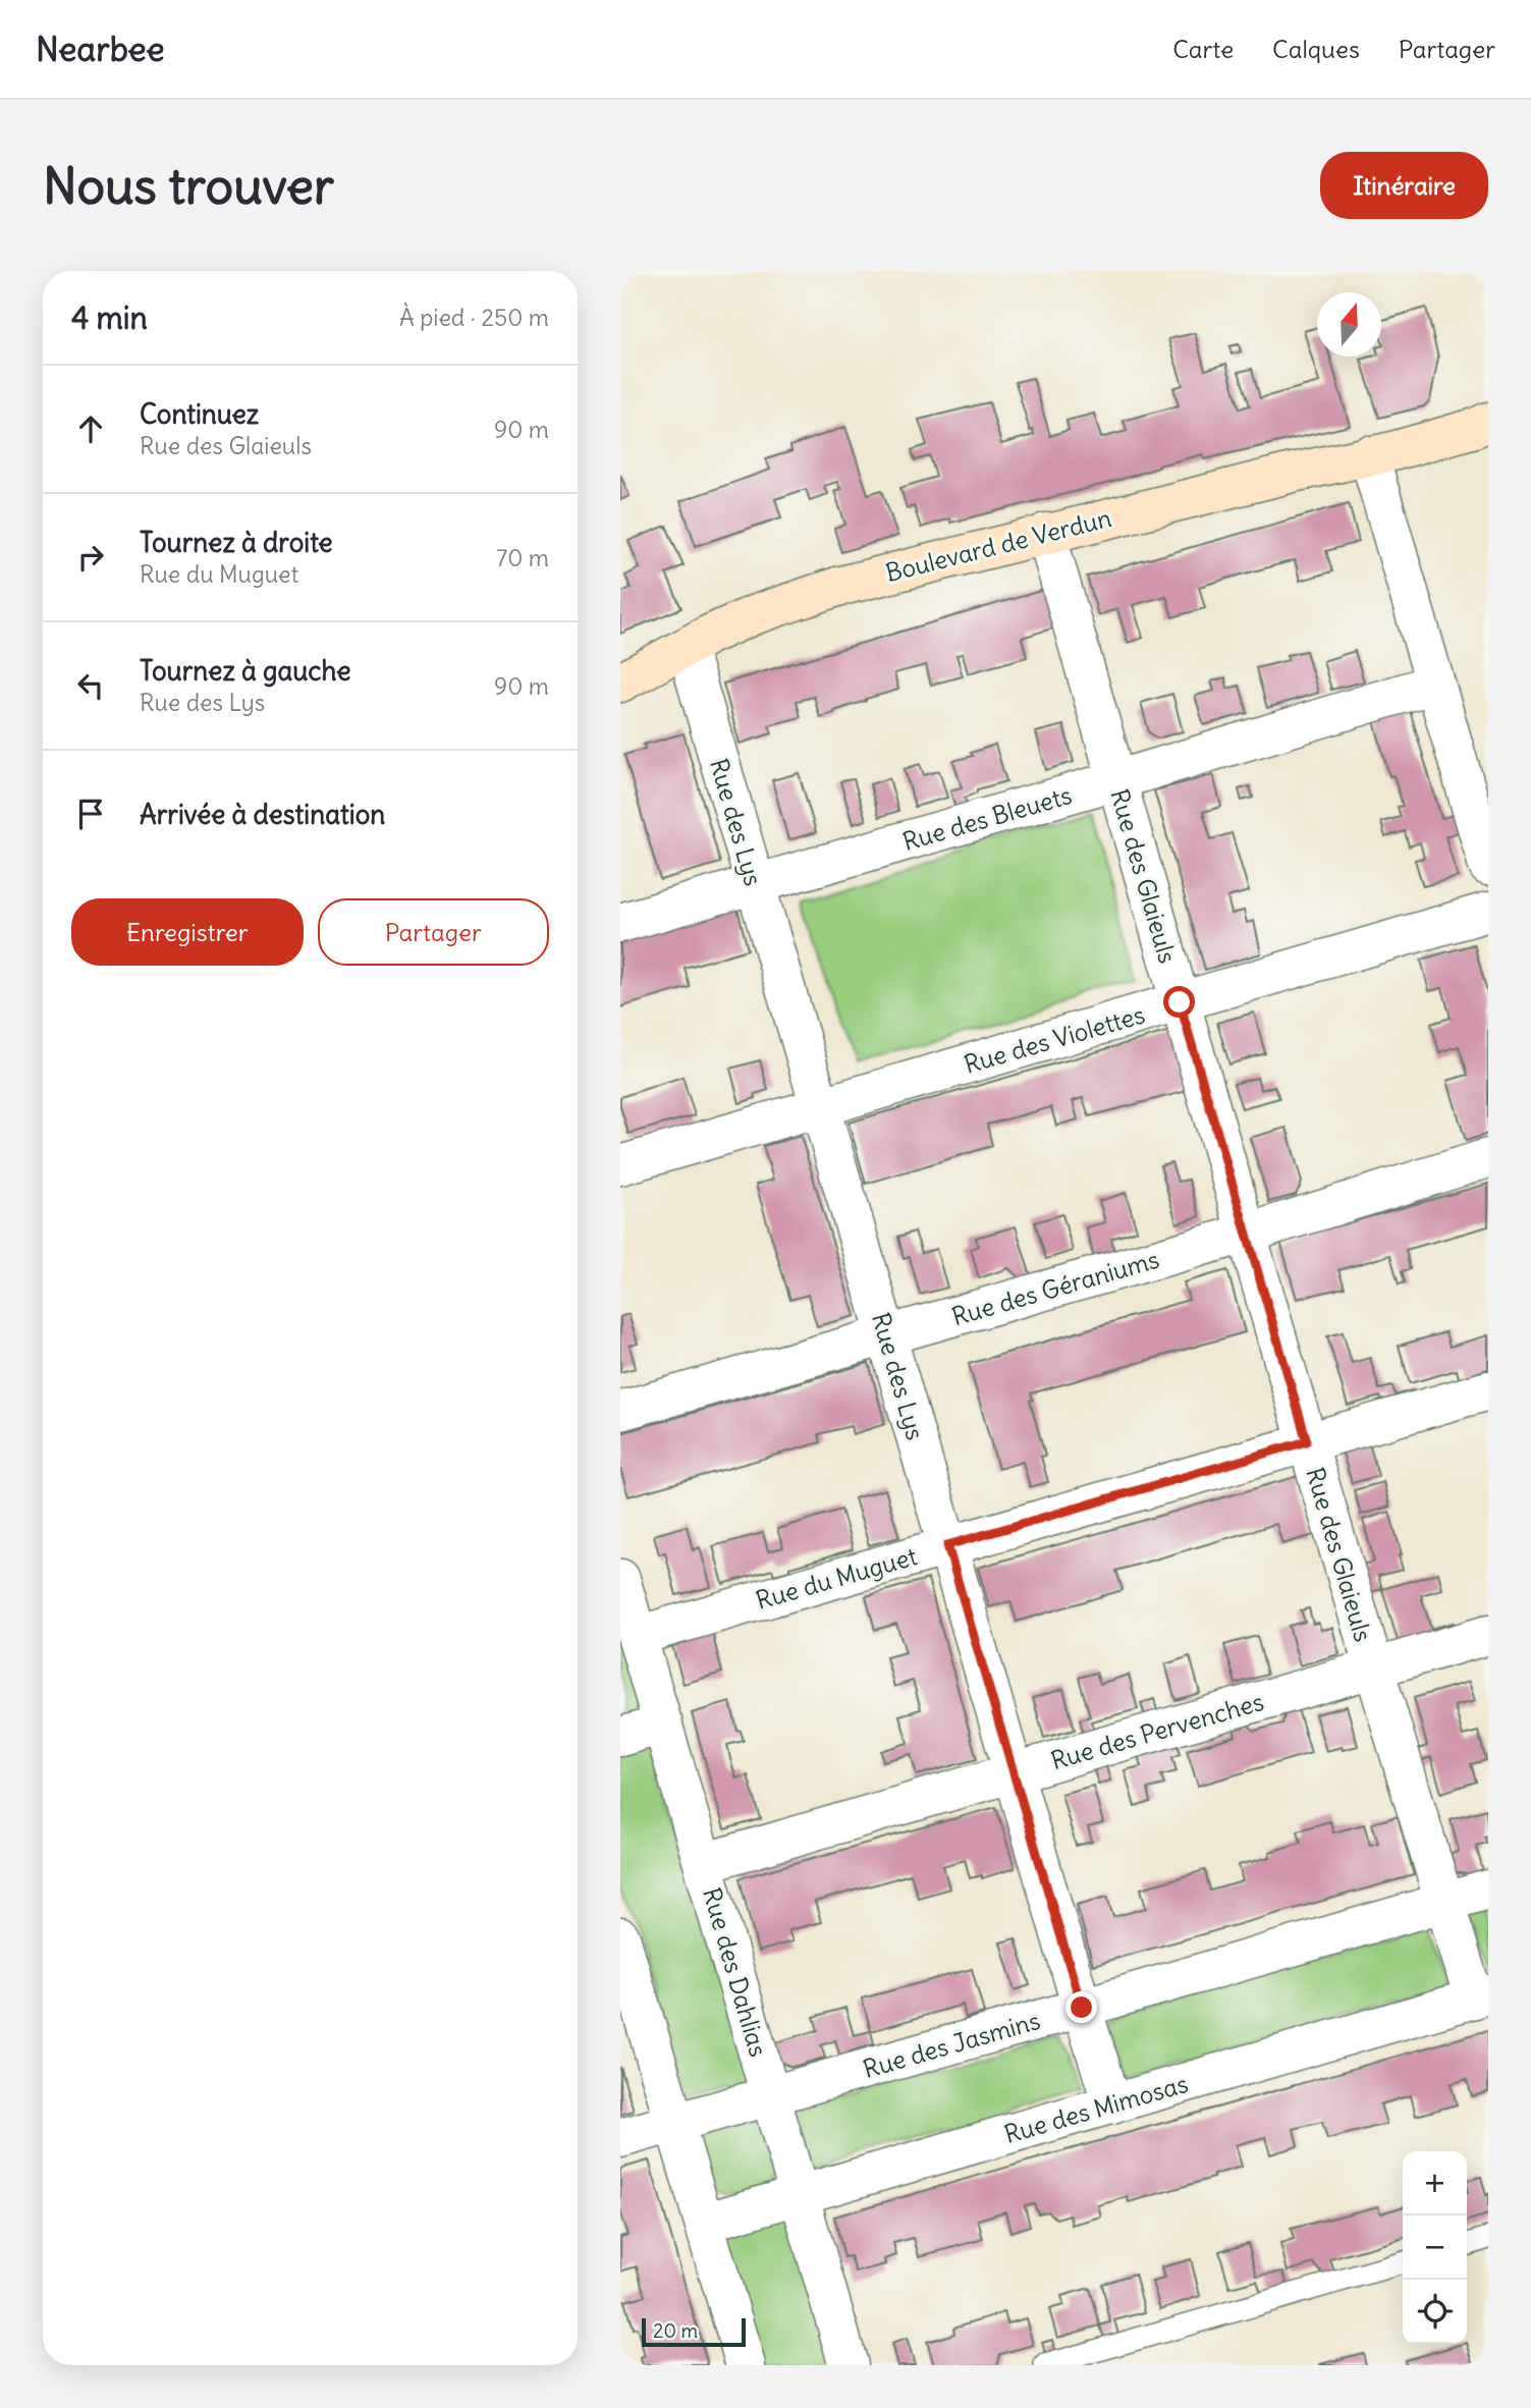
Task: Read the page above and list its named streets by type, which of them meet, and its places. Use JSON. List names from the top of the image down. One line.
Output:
{"streets":{"street":["Boulevard de Verdun","Rue des Bleuets","Rue des Lys","Rue des Glaieuls","Rue des Violettes","Rue des Géraniums","Rue du Muguet","Rue des Pervenches","Rue des Dahlias","Rue des Jasmins","Rue des Mimosas"]},"crossings":[["Boulevard de Verdun","Rue des Lys"],["Boulevard de Verdun","Rue des Glaieuls"],["Rue des Bleuets","Rue des Lys"],["Rue des Bleuets","Rue des Glaieuls"],["Rue des Lys","Rue des Violettes"],["Rue des Lys","Rue des Géraniums"],["Rue des Lys","Rue du Muguet"],["Rue des Lys","Rue des Pervenches"],["Rue des Lys","Rue des Jasmins"],["Rue des Lys","Rue des Mimosas"],["Rue des Glaieuls","Rue des Violettes"],["Rue des Glaieuls","Rue des Géraniums"],["Rue des Glaieuls","Rue du Muguet"],["Rue des Glaieuls","Rue des Pervenches"],["Rue des Glaieuls","Rue des Jasmins"],["Rue des Glaieuls","Rue des Mimosas"],["Rue du Muguet","Rue des Dahlias"],["Rue des Pervenches","Rue des Dahlias"],["Rue des Dahlias","Rue des Jasmins"],["Rue des Dahlias","Rue des Mimosas"]],"scale_bar":"20 m","north":"top","page":{"header":"Nearbee","nav":["Carte","Calques","Partager"],"buttons":["Itinéraire",["Enregistrer","Partager"]],"title":"Nous trouver","heading":["4 min","À pied · 250 m"],"list":[["Continuez","Rue des Glaieuls","90 m"],["Tournez à droite","Rue du Muguet","70 m"],["Tournez à gauche","Rue des Lys","90 m"],"Arrivée à destination"],"map_buttons":["+","−"],"scale":"20 m"}}
